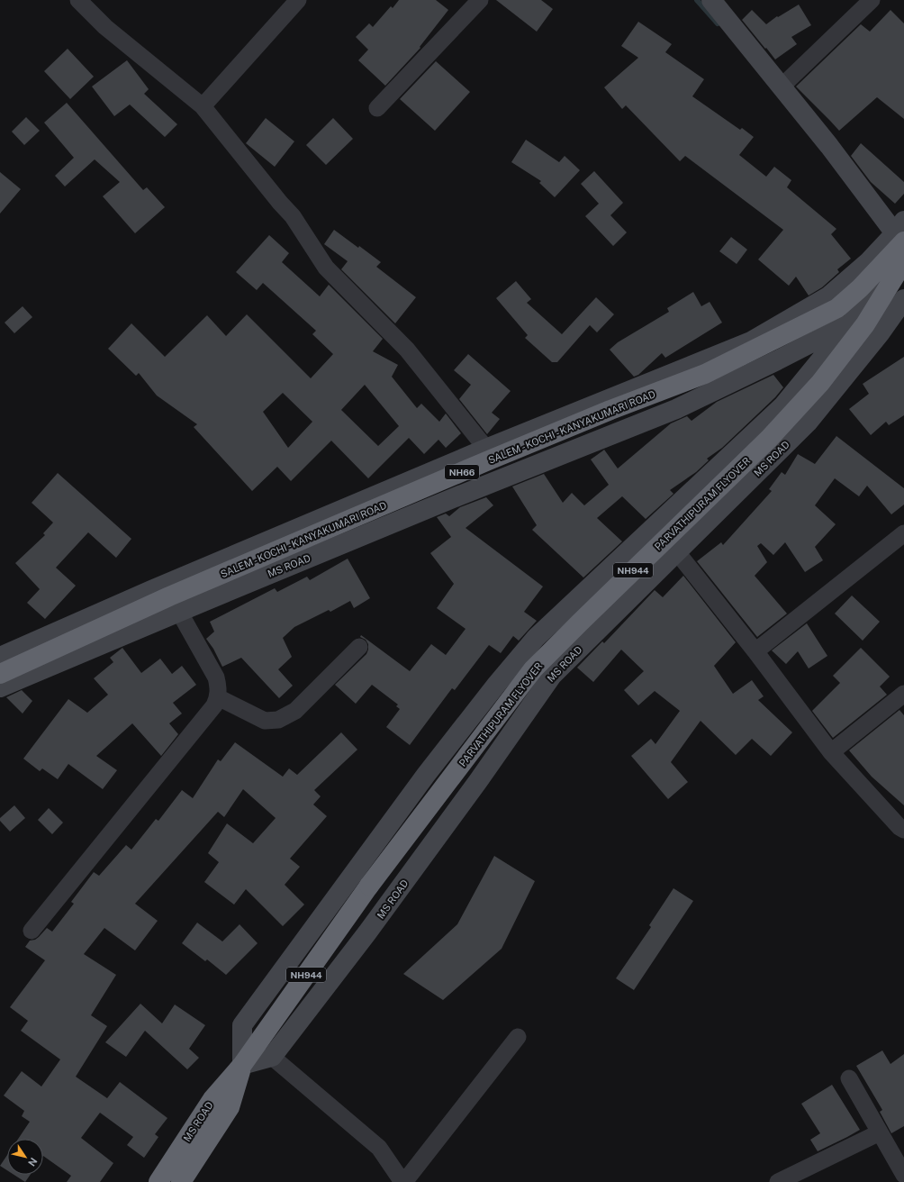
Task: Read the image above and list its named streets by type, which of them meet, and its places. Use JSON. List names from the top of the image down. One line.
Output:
{"streets":{"highway":["SALEM - KOCHI - KANYAKUMARI ROAD","MS ROAD","NH66","PARVATHIPURAM FLYOVER","NH944"]},"crossings":[["SALEM - KOCHI - KANYAKUMARI ROAD","MS ROAD"],["MS ROAD","PARVATHIPURAM FLYOVER"]],"north":"bottom right"}
